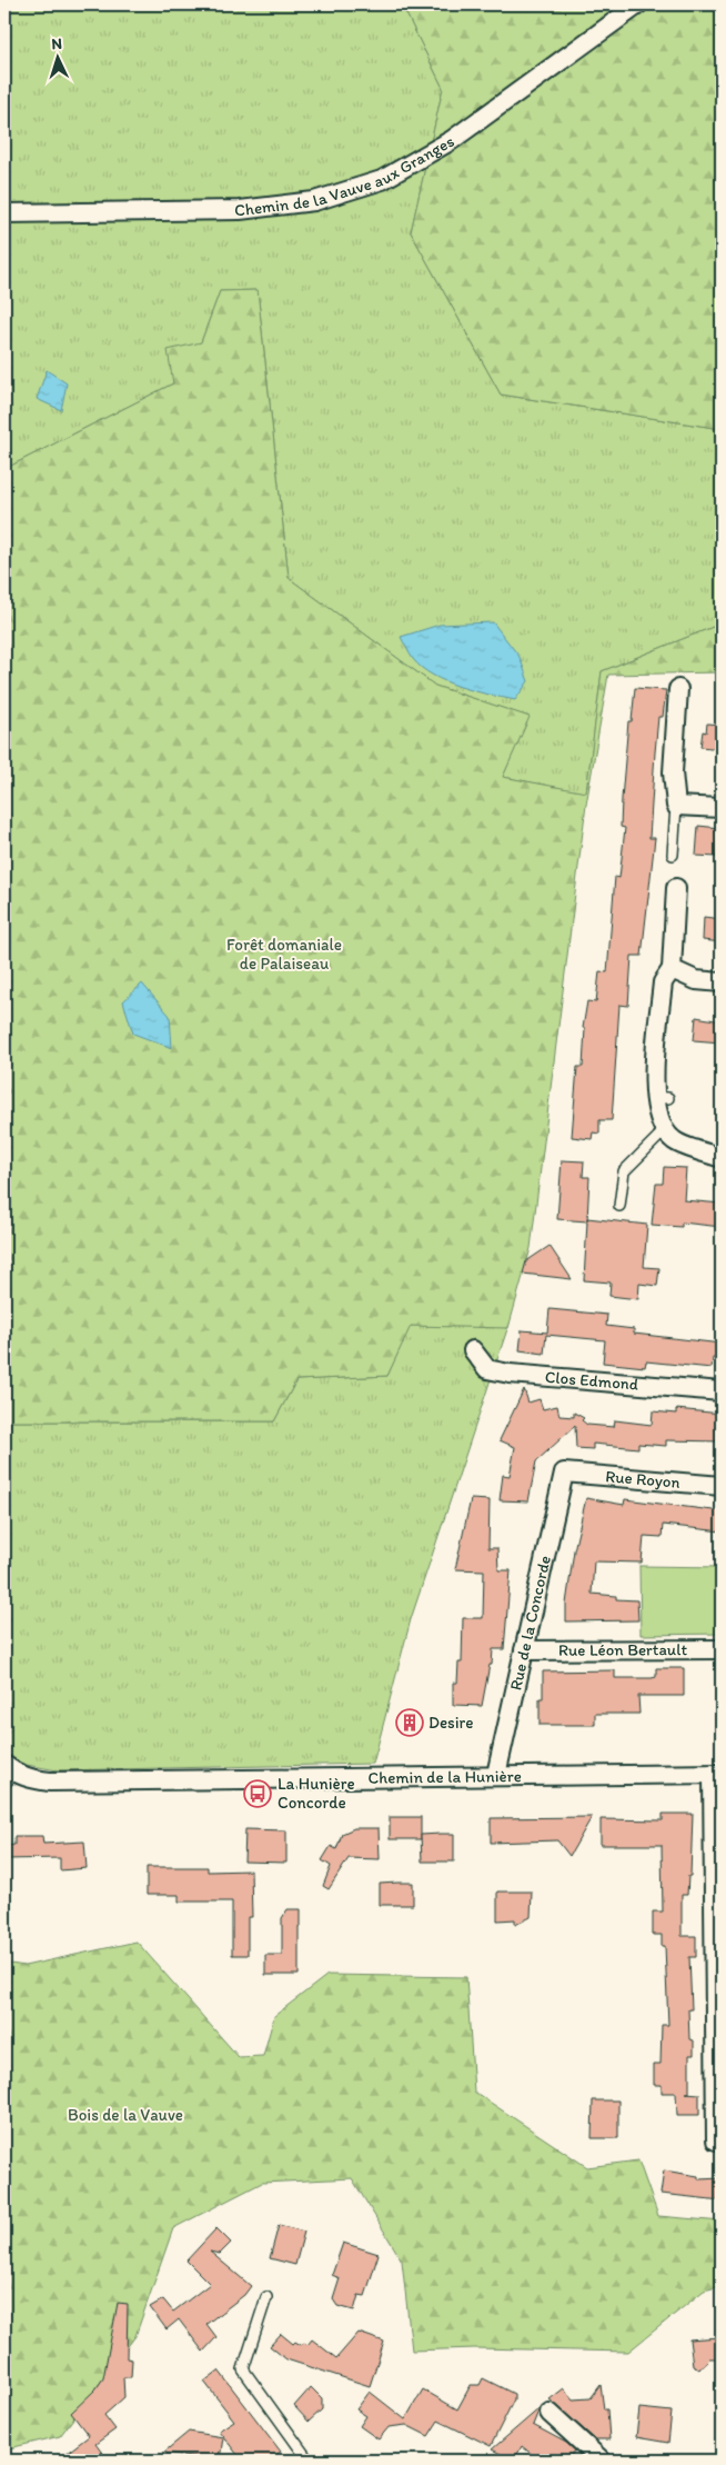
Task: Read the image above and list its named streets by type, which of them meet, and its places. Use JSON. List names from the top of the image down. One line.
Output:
{"streets":{"street":["Chemin de la Vauve aux Granges","Clos Edmond","Rue Royon","Rue de la Concorde","Rue Léon Bertault","Chemin de la Hunière"]},"crossings":[["Rue Royon","Rue de la Concorde"],["Rue de la Concorde","Rue Léon Bertault"],["Rue de la Concorde","Chemin de la Hunière"]],"parks":["Forêt domaniale de Palaiseau","Bois de la Vauve"],"places":{"building":["Desire"],"bus stop":["La Hunière Concorde"]},"north":"top"}
